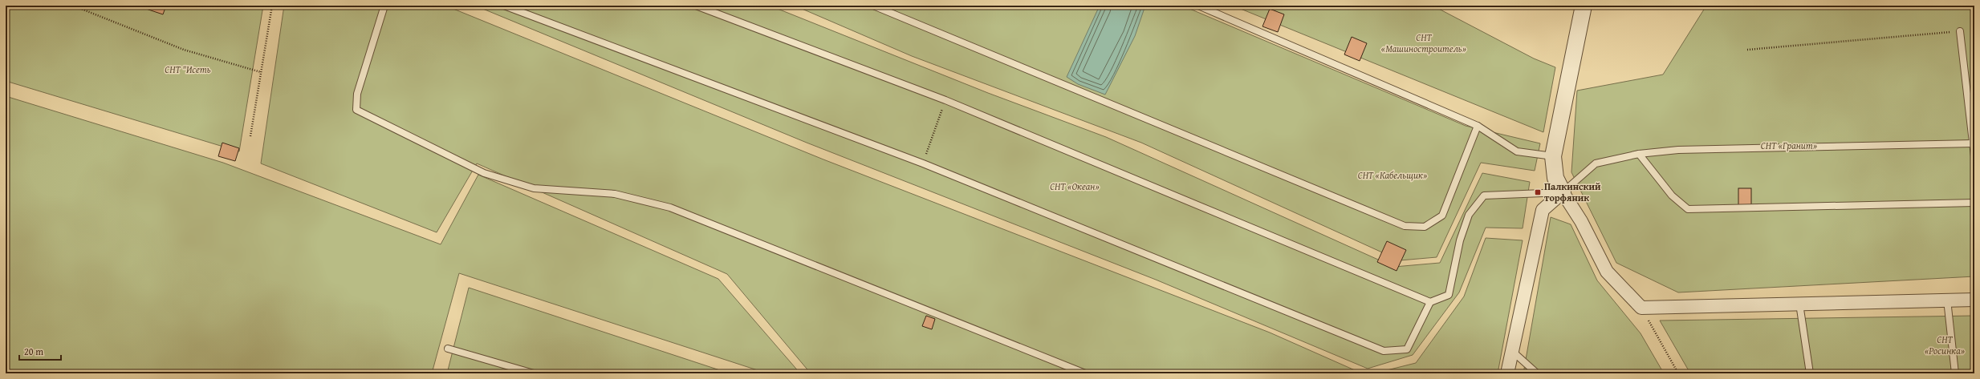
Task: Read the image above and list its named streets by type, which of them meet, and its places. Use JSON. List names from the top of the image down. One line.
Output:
{"parks":["СНТ «Машиностроитель»","СНТ \"Исеть","СНТ «Гранит»","СНТ «Кабельщик»","СНТ «Океан»","СНТ «Росинка»"],"places":{"transit":["Палкинский торфяник"]},"scale_bar":"20 m"}
